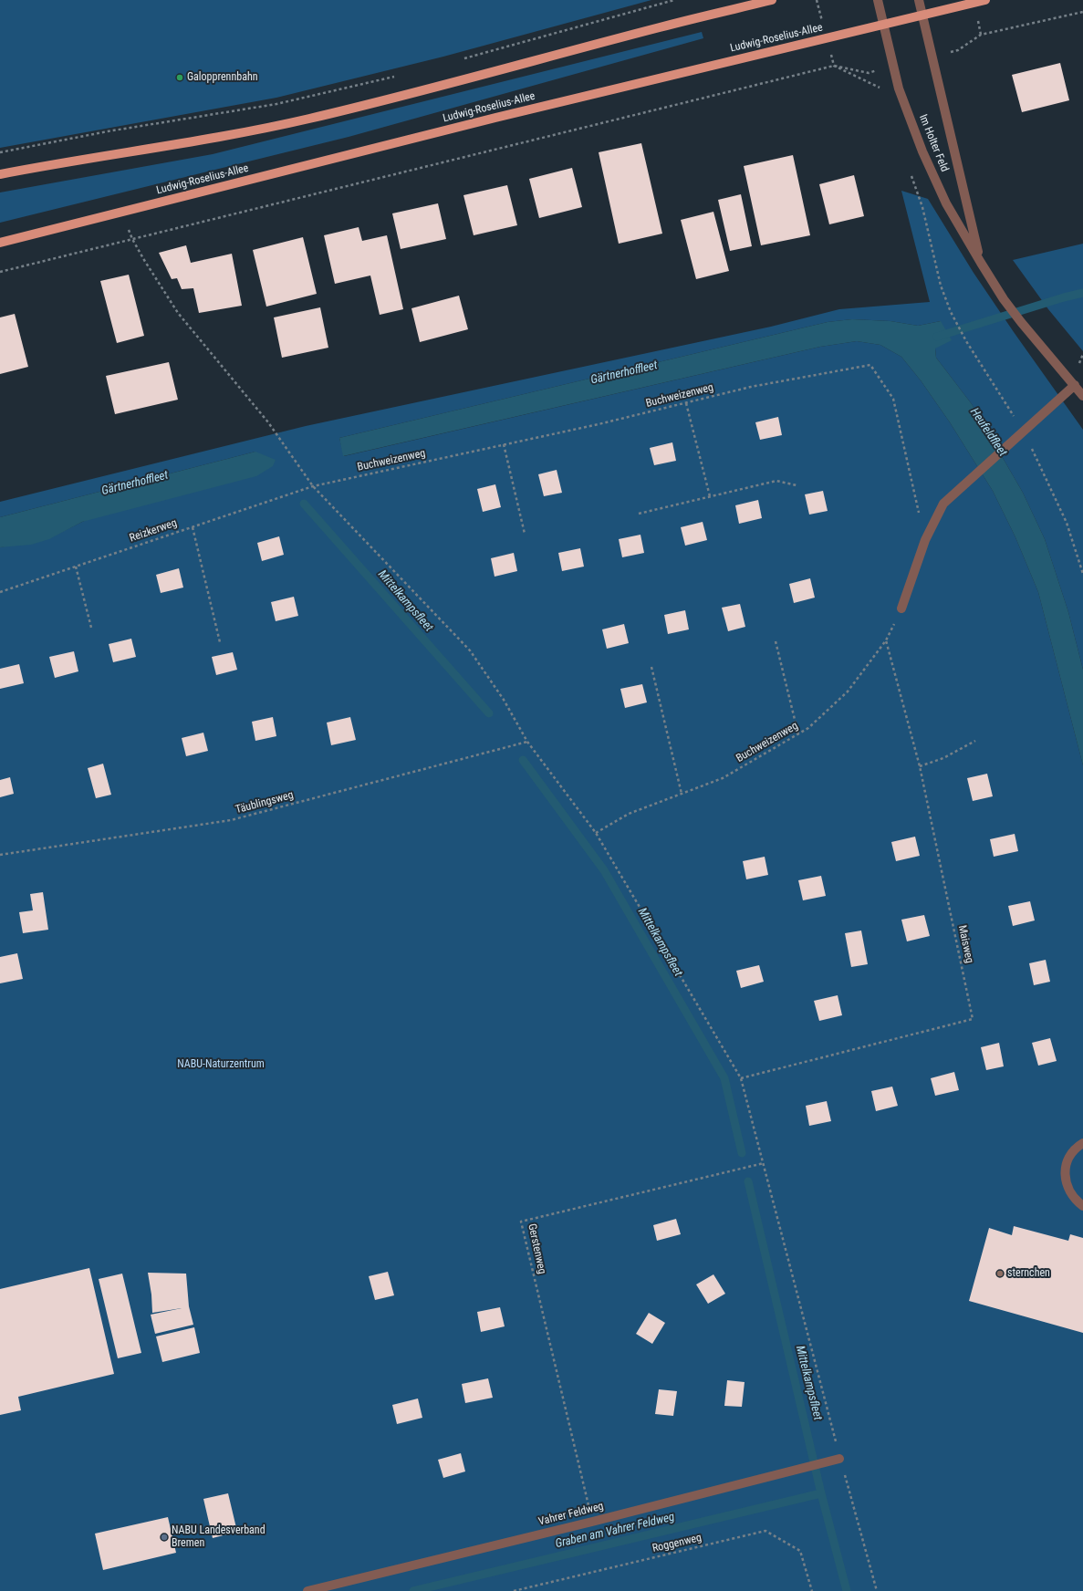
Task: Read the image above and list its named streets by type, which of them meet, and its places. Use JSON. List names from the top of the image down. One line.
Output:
{"streets":{"main road":["Ludwig-Roselius-Allee"],"street":["Im Holter Feld","Vahrer Feldweg"],"path":["Buchweizenweg","Reizkerweg","Täublingsweg","Maisweg","Gerstenweg","Roggenweg"]},"crossings":[["Ludwig-Roselius-Allee","Im Holter Feld"],["Buchweizenweg","Reizkerweg"],["Buchweizenweg","Maisweg"],["Gerstenweg","Vahrer Feldweg"]],"water":["Gärtnerhoffleet","Heufeldfleet","Mittelkampsfleet","Graben am Vahrer Feldweg"],"parks":["NABU-Naturzentrum"],"places":["Galopprennbahn","sternchen","NABU Landesverband Bremen"]}
